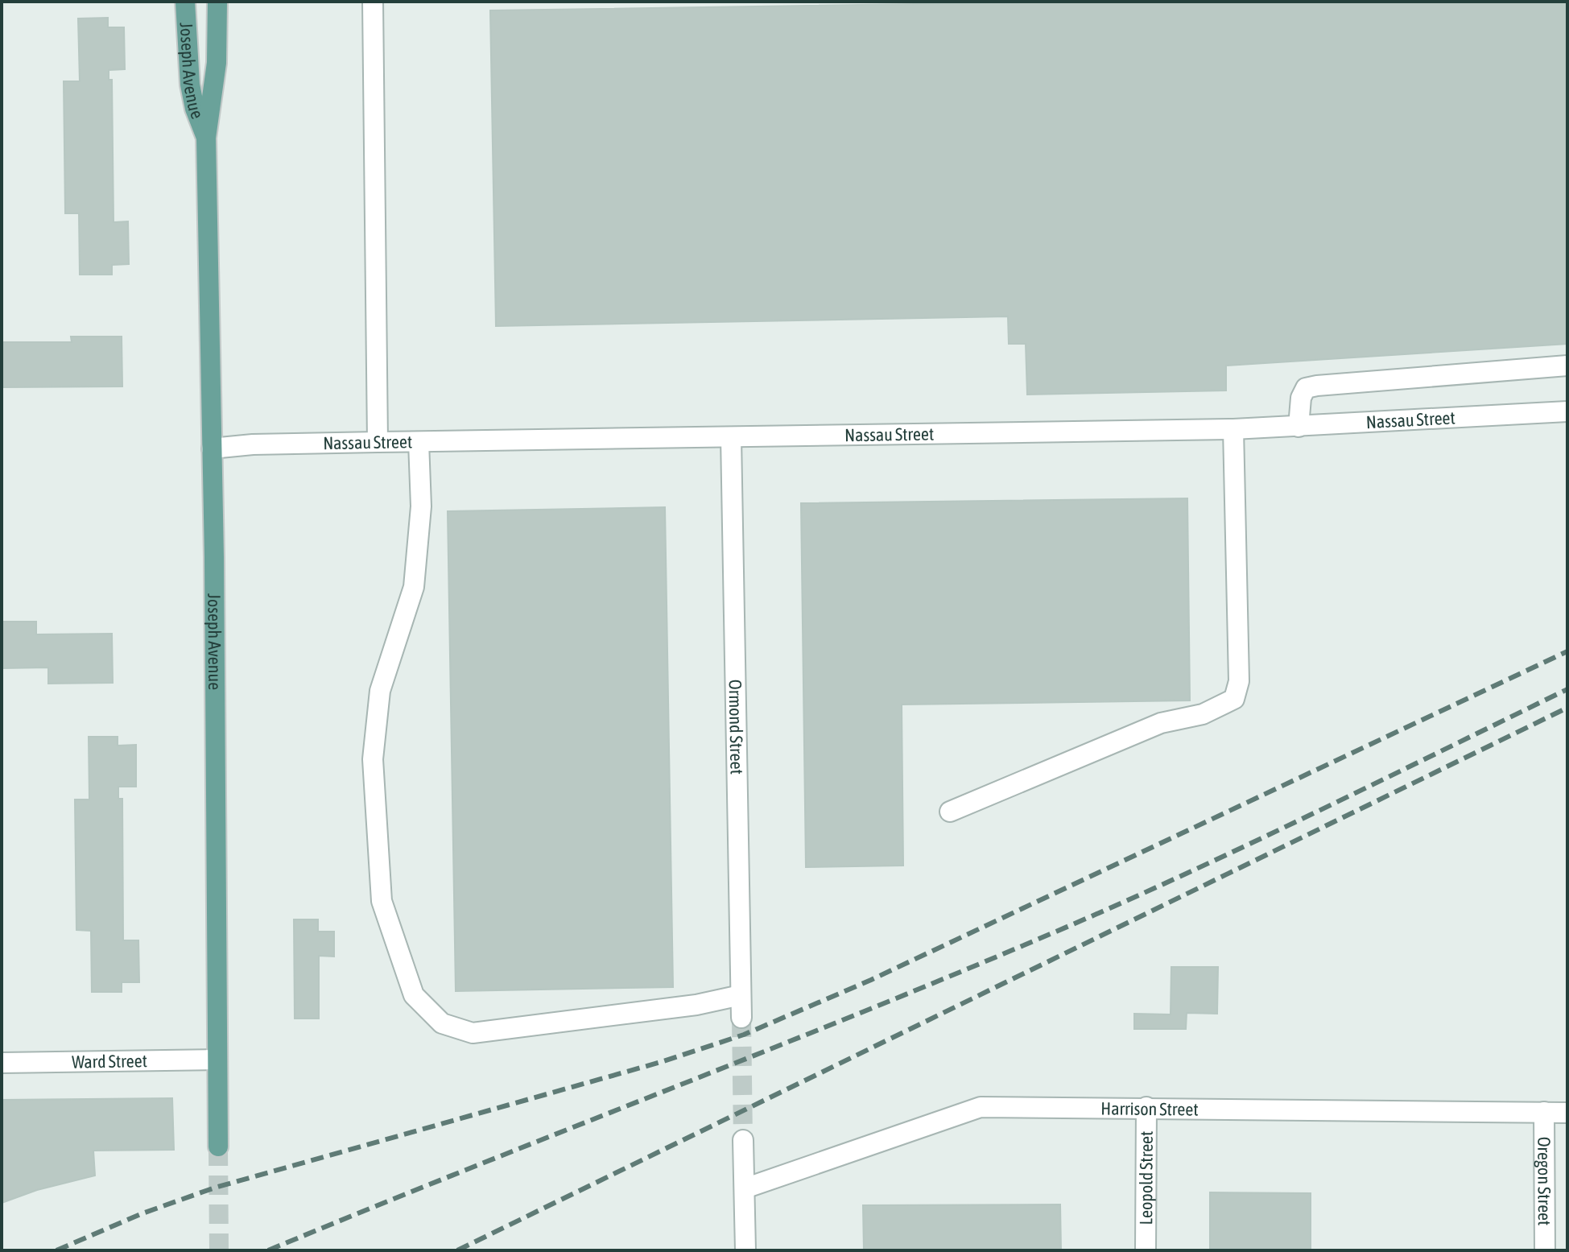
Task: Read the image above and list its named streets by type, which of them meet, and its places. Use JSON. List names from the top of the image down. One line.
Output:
{"streets":{"main road":["Joseph Avenue"],"street":["Nassau Street","Ormond Street","Ward Street","Harrison Street","Leopold Street","Oregon Street"]},"crossings":[["Joseph Avenue","Nassau Street"],["Joseph Avenue","Ward Street"],["Nassau Street","Ormond Street"],["Harrison Street","Leopold Street"],["Harrison Street","Oregon Street"]]}
